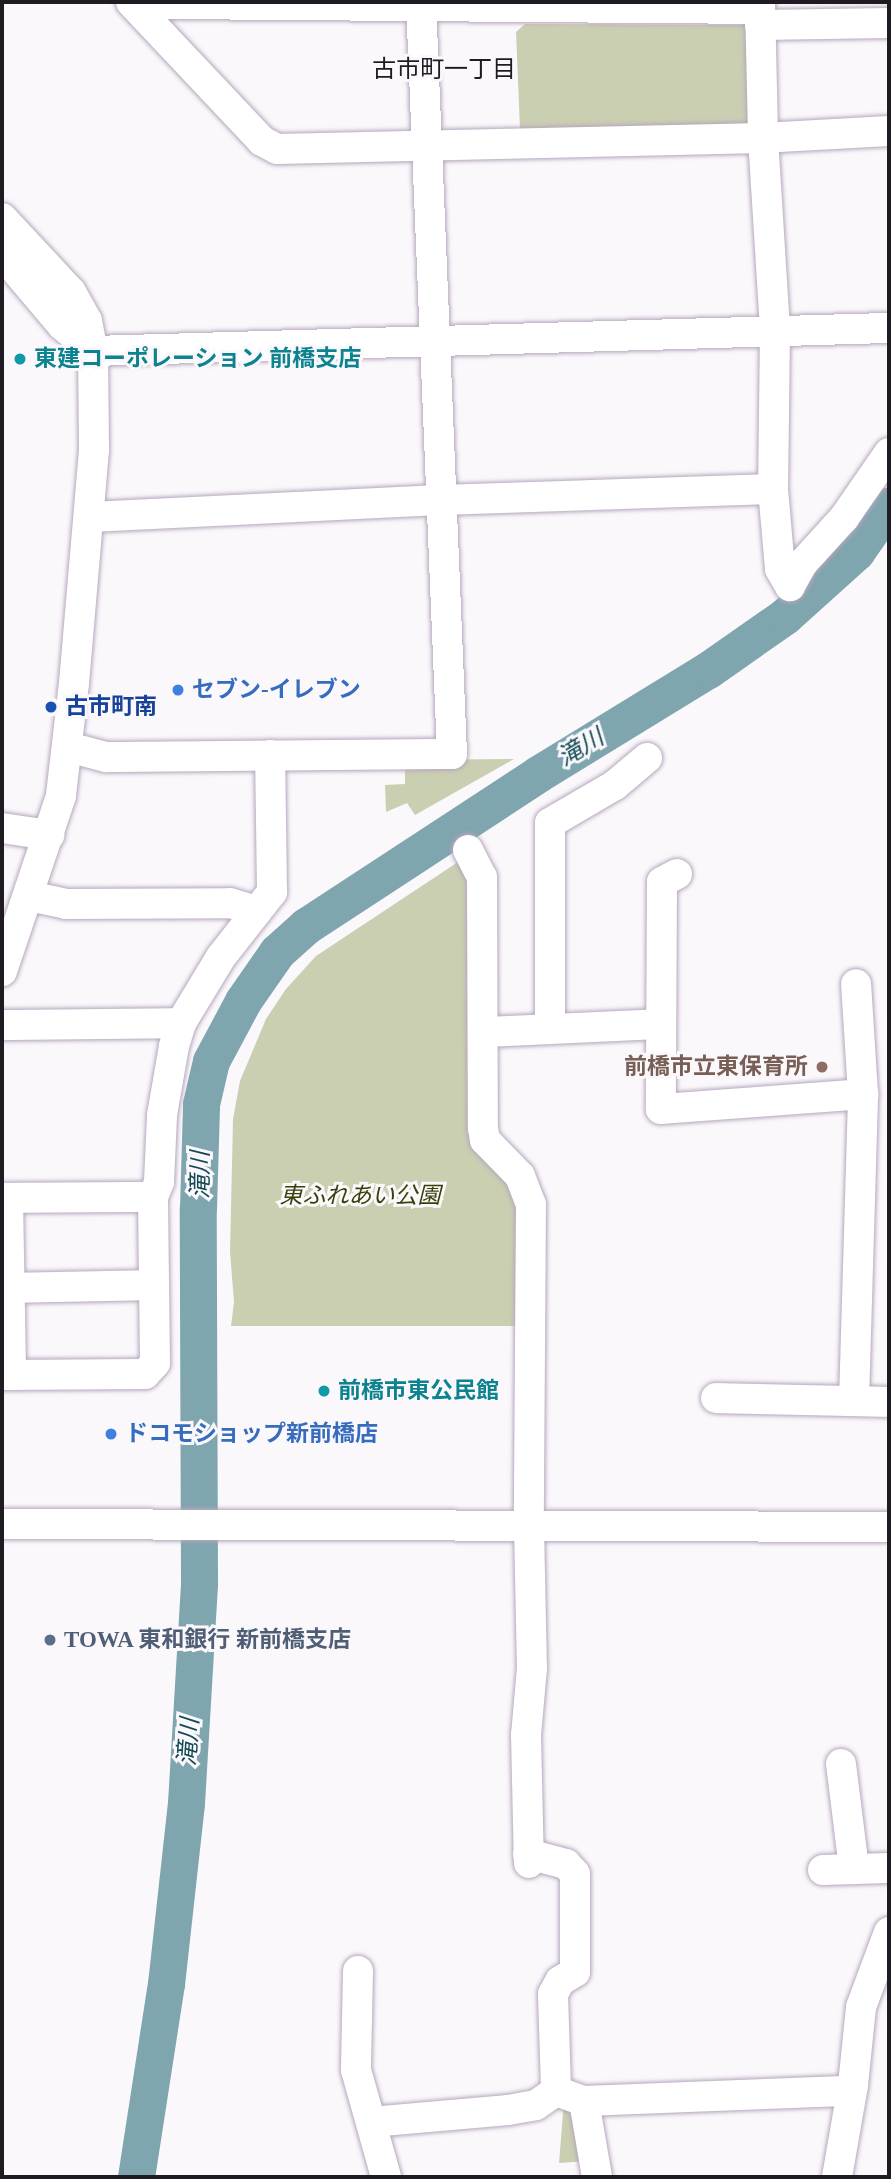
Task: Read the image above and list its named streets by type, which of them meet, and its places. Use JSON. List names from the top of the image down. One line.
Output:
{"districts":["古市町一丁目"],"water":["滝川"],"parks":["東ふれあい公園"],"places":["東建コーポレーション 前橋支店","セブン-イレブン","古市町南","前橋市立東保育所","前橋市東公民館","ドコモショップ新前橋店","TOWA 東和銀行 新前橋支店"]}
